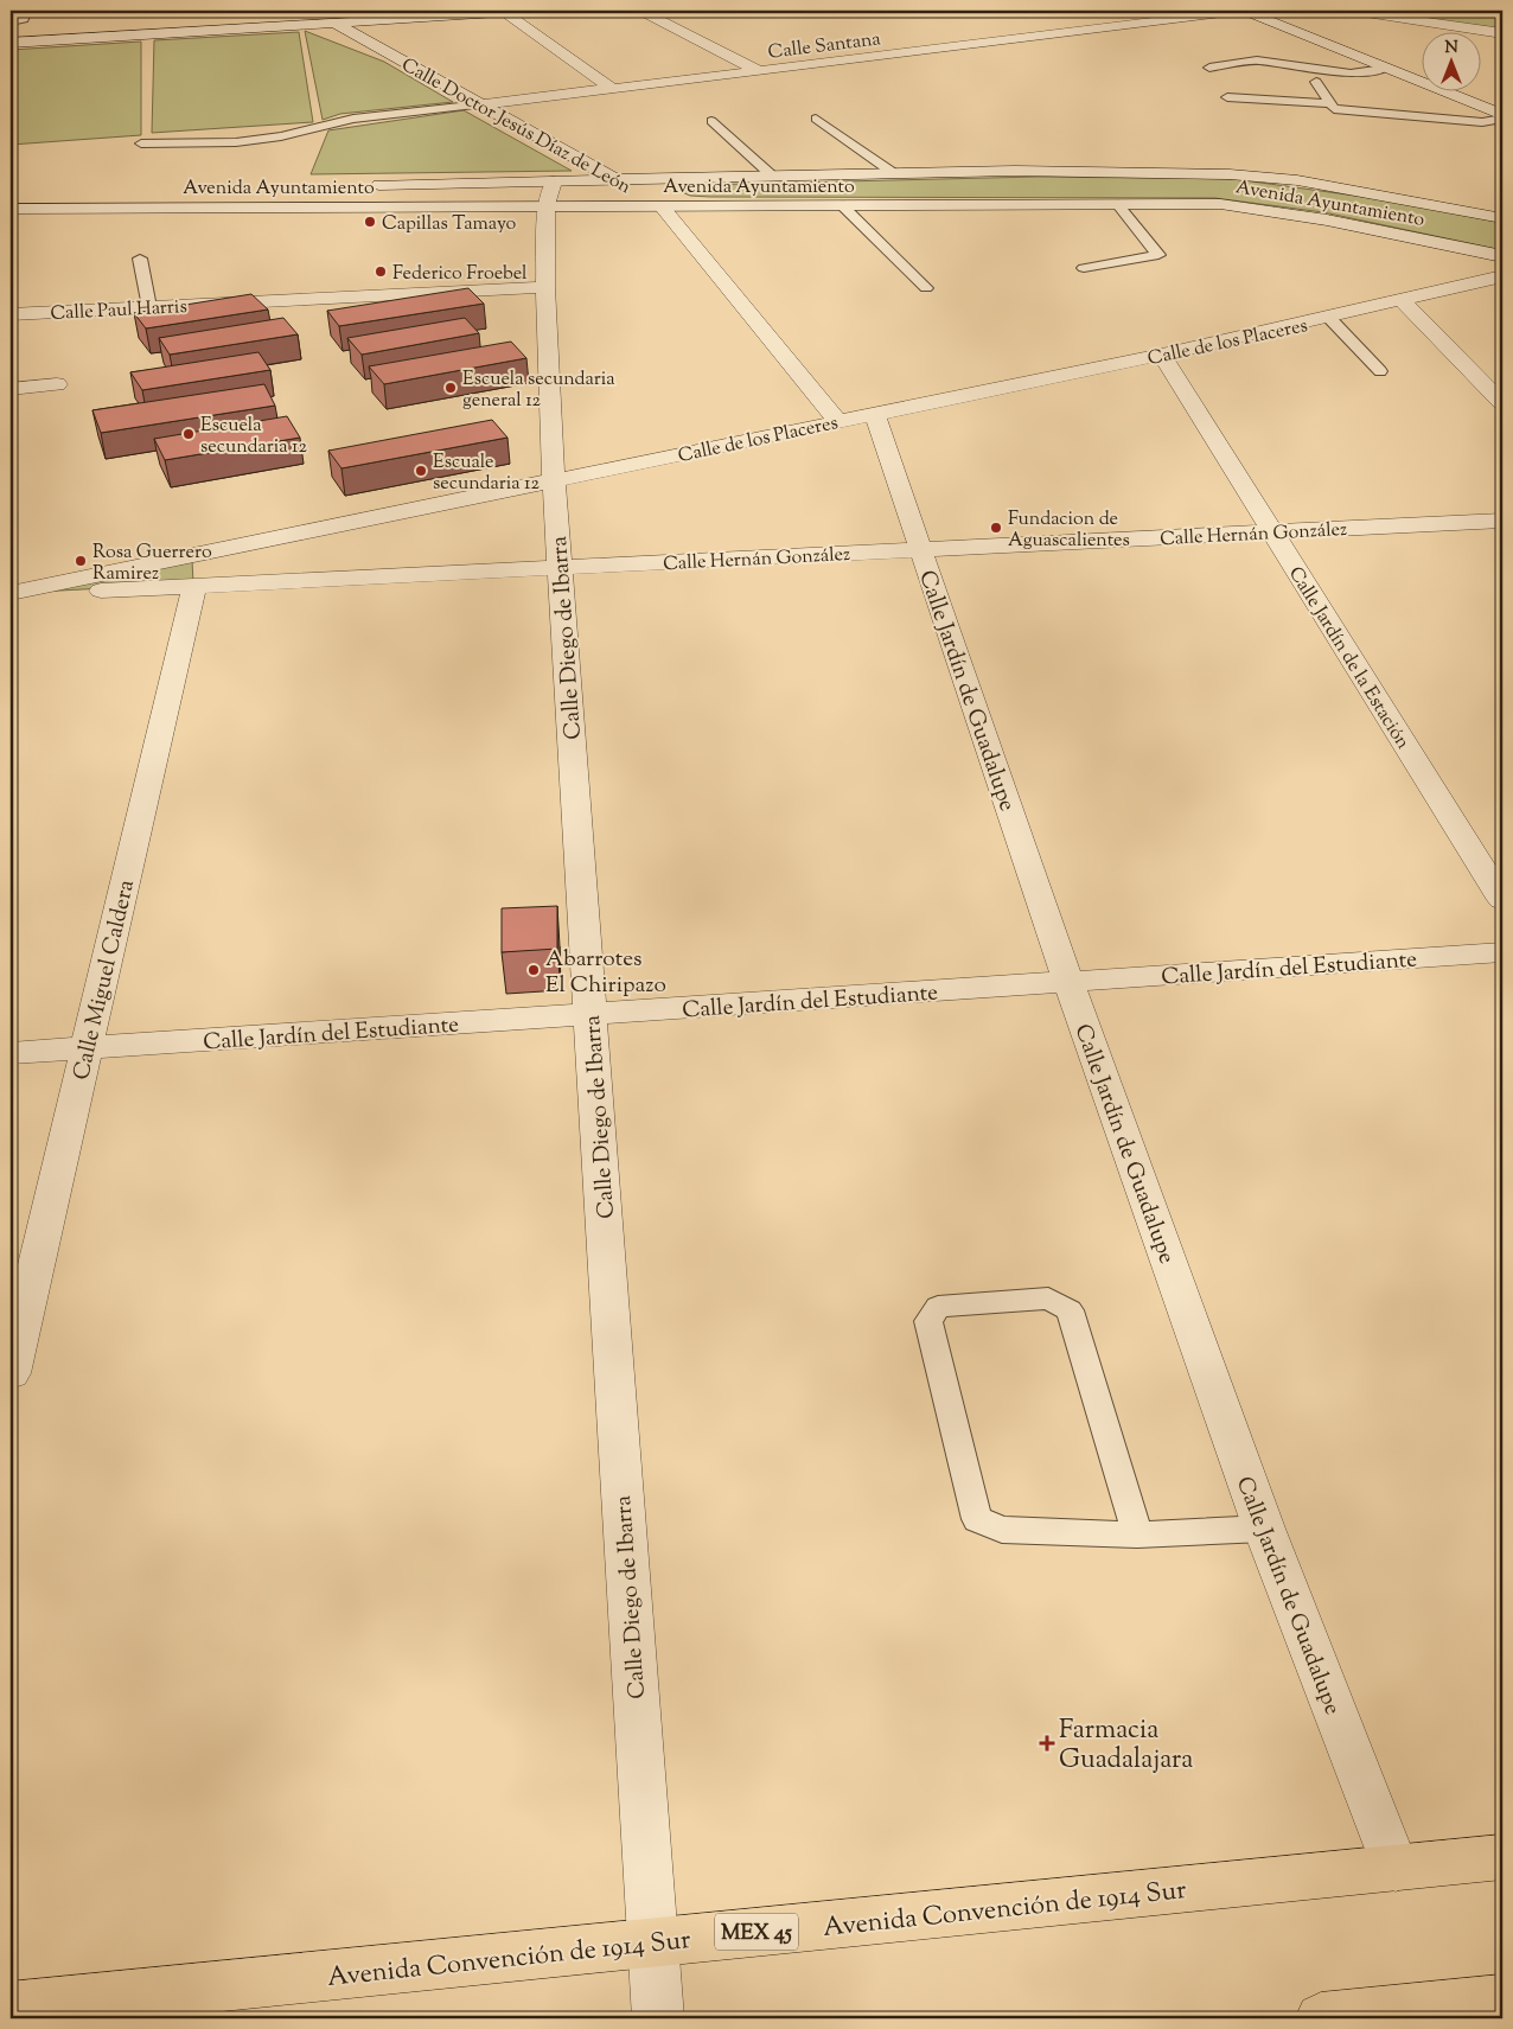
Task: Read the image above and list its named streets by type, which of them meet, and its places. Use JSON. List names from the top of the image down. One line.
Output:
{"streets":{"main road":["Avenida Convención de 1914 Sur","MEX 45"],"street":["Calle Santana","Calle Doctor Jesús Díaz de León","Avenida Ayuntamiento","Calle Paul Harris","Calle de los Placeres","Calle Hernán González","Calle Diego de Ibarra","Calle Jardín de la Estación","Calle Jardín de Guadalupe","Calle Jardín del Estudiante","Calle Miguel Caldera"]},"crossings":[["Calle Santana","Calle Doctor Jesús Díaz de León"],["Calle Doctor Jesús Díaz de León","Avenida Ayuntamiento"],["Calle Doctor Jesús Díaz de León","Calle de los Placeres"],["Avenida Ayuntamiento","Calle Diego de Ibarra"],["Calle Paul Harris","Calle Diego de Ibarra"],["Calle de los Placeres","Calle Hernán González"],["Calle de los Placeres","Calle Diego de Ibarra"],["Calle de los Placeres","Calle Jardín de la Estación"],["Calle de los Placeres","Calle Jardín de Guadalupe"],["Calle Hernán González","Calle Diego de Ibarra"],["Calle Hernán González","Calle Jardín de la Estación"],["Calle Hernán González","Calle Jardín de Guadalupe"],["Calle Hernán González","Calle Miguel Caldera"],["Calle Diego de Ibarra","Calle Jardín del Estudiante"],["Calle Diego de Ibarra","Avenida Convención de 1914 Sur"],["Calle Jardín de Guadalupe","Calle Jardín del Estudiante"],["Calle Jardín de Guadalupe","Avenida Convención de 1914 Sur"],["Calle Jardín del Estudiante","Calle Miguel Caldera"]],"places":{"other":["Capillas Tamayo","Federico Froebel","Escuela secundaria general 12","Escuela secundaria 12","Escuale secundaria 12","Fundacion de Aguascalientes","Rosa Guerrero Ramirez","Abarrotes El Chiripazo"],"health":["Farmacia Guadalajara"]},"north":"top"}
